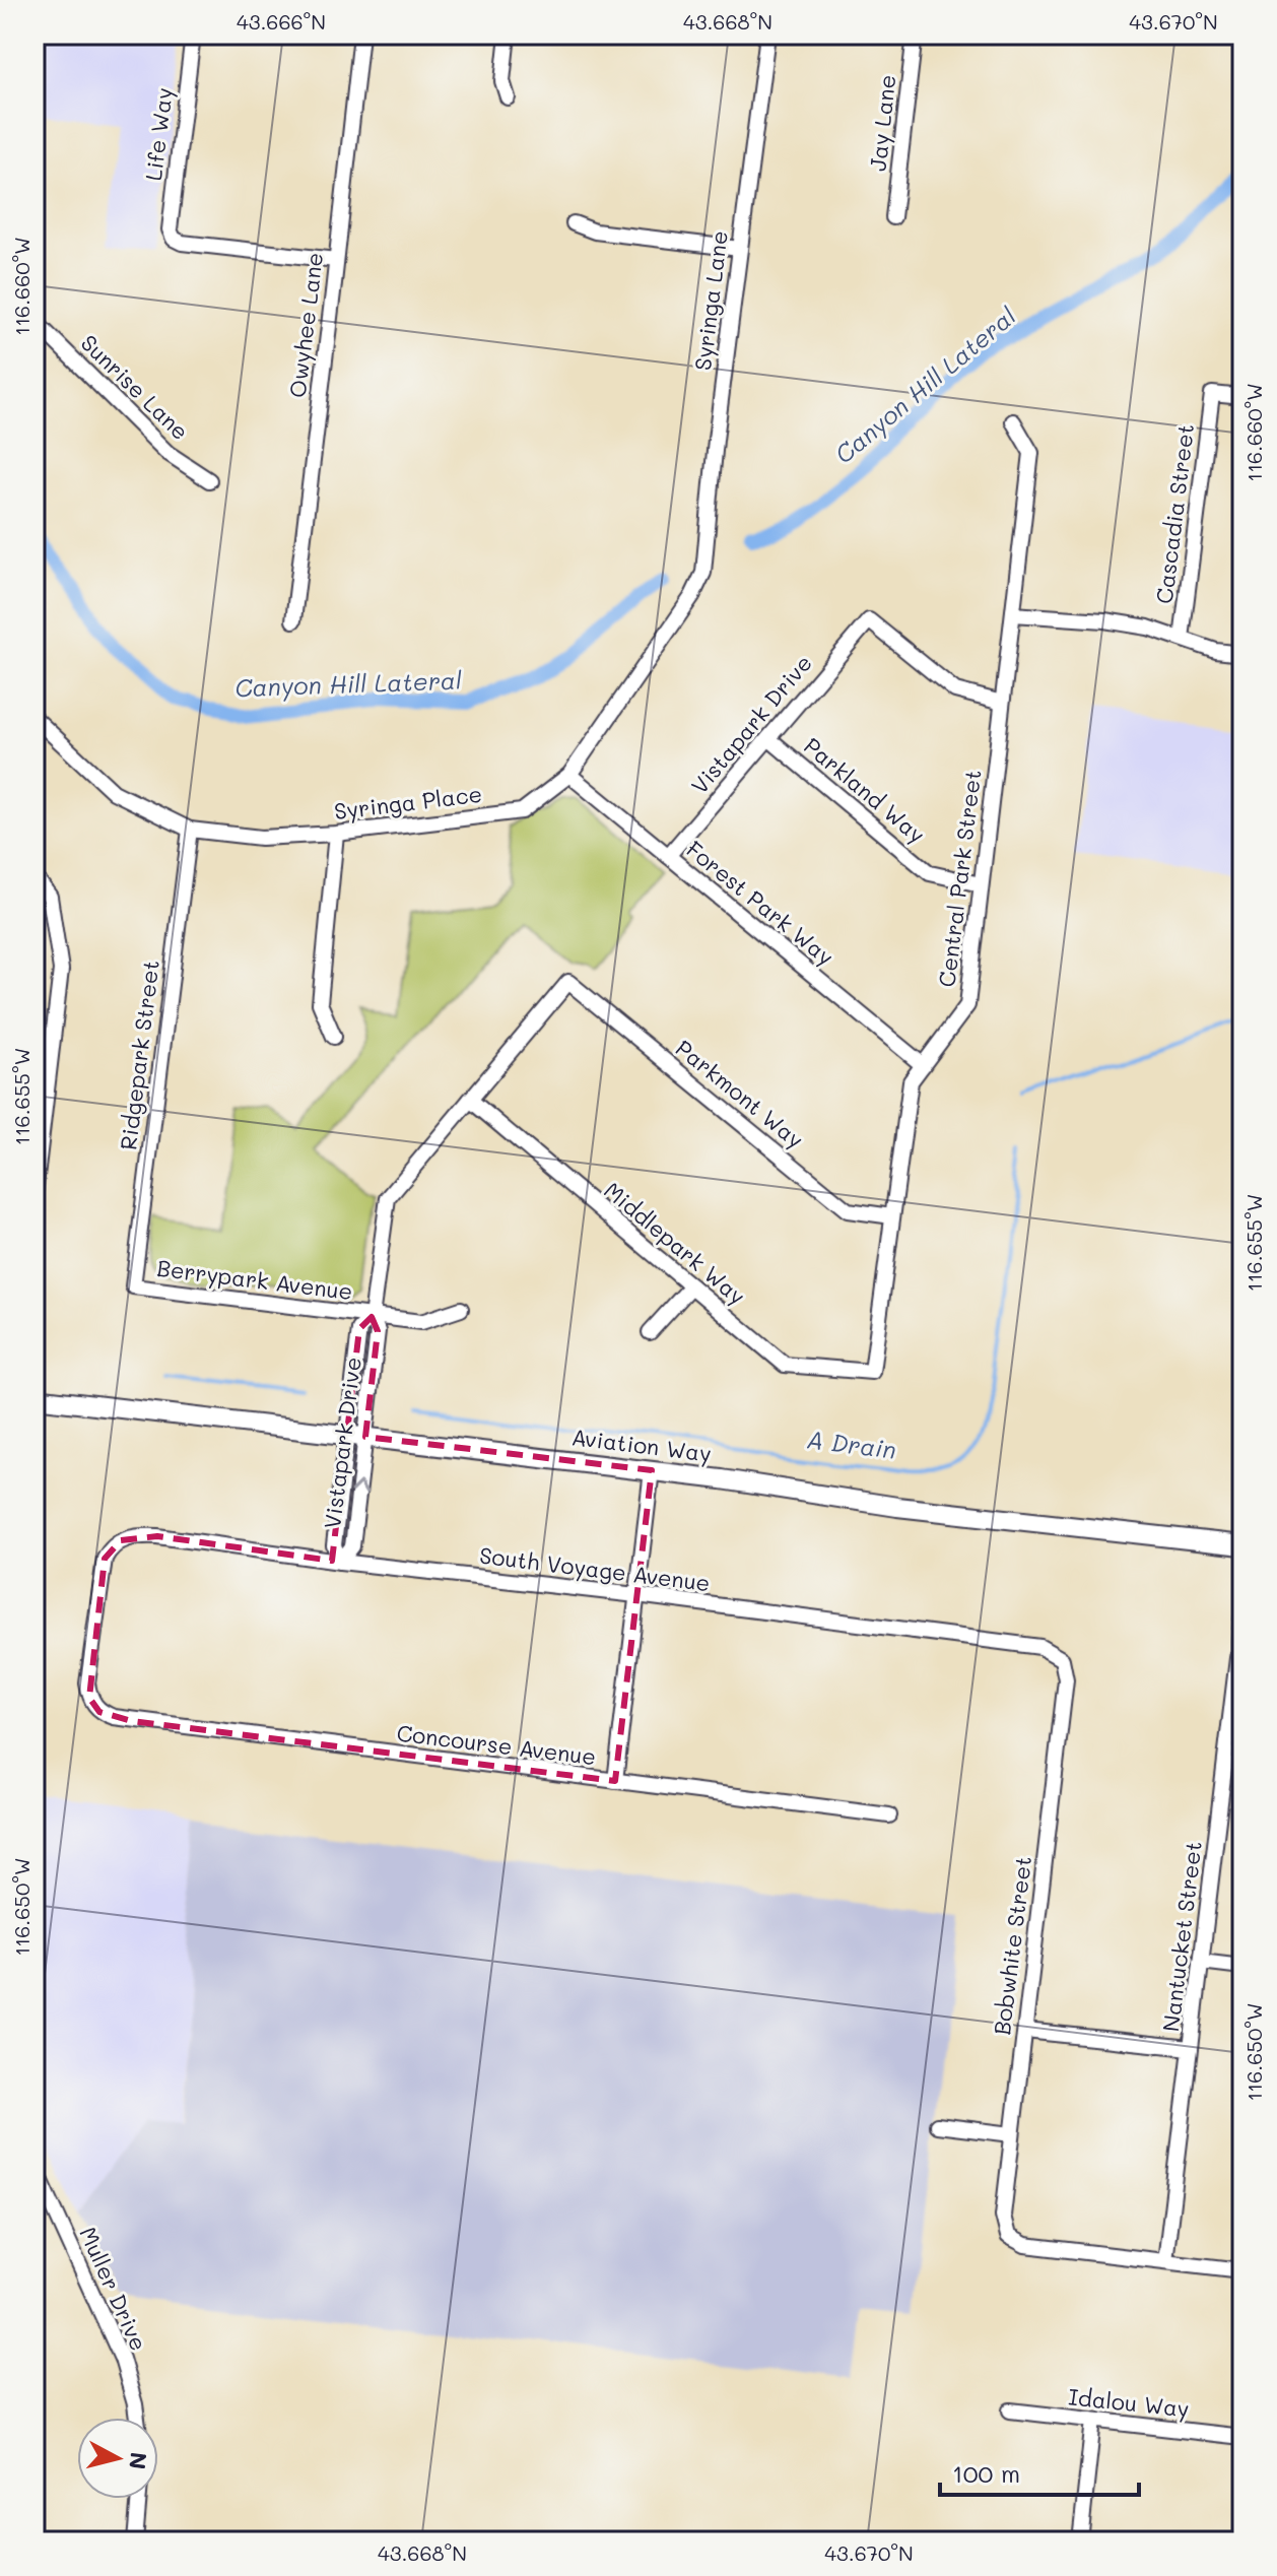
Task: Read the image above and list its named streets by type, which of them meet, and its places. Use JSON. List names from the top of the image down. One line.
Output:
{"streets":{"street":["Jay Lane","Life Way","Syringa Lane","Owyhee Lane","Sunrise Lane","Cascadia Street","Vistapark Drive","Parkland Way","Syringa Place","Central Park Street","Forest Park Way","Ridgepark Street","Parkmont Way","Middlepark Way","Berrypark Avenue","Aviation Way","South Voyage Avenue","Concourse Avenue","Nantucket Street","Bobwhite Street","Muller Drive","Idalou Way"]},"crossings":[["Life Way","Owyhee Lane"],["Syringa Lane","Syringa Place"],["Vistapark Drive","Parkland Way"],["Vistapark Drive","Central Park Street"],["Vistapark Drive","Forest Park Way"],["Vistapark Drive","Parkmont Way"],["Vistapark Drive","Middlepark Way"],["Vistapark Drive","Berrypark Avenue"],["Vistapark Drive","Aviation Way"],["Vistapark Drive","South Voyage Avenue"],["Parkland Way","Central Park Street"],["Syringa Place","Forest Park Way"],["Syringa Place","Ridgepark Street"],["Central Park Street","Forest Park Way"],["Central Park Street","Parkmont Way"],["Central Park Street","Middlepark Way"],["Ridgepark Street","Berrypark Avenue"],["South Voyage Avenue","Concourse Avenue"],["South Voyage Avenue","Bobwhite Street"],["Nantucket Street","Bobwhite Street"]],"water":["Canyon Hill Lateral","A Drain"],"scale_bar":"100 m","north":"right","coordinates":["43.666°N","43.668°N","43.670°N","116.660°W","116.655°W","116.650°W"]}
